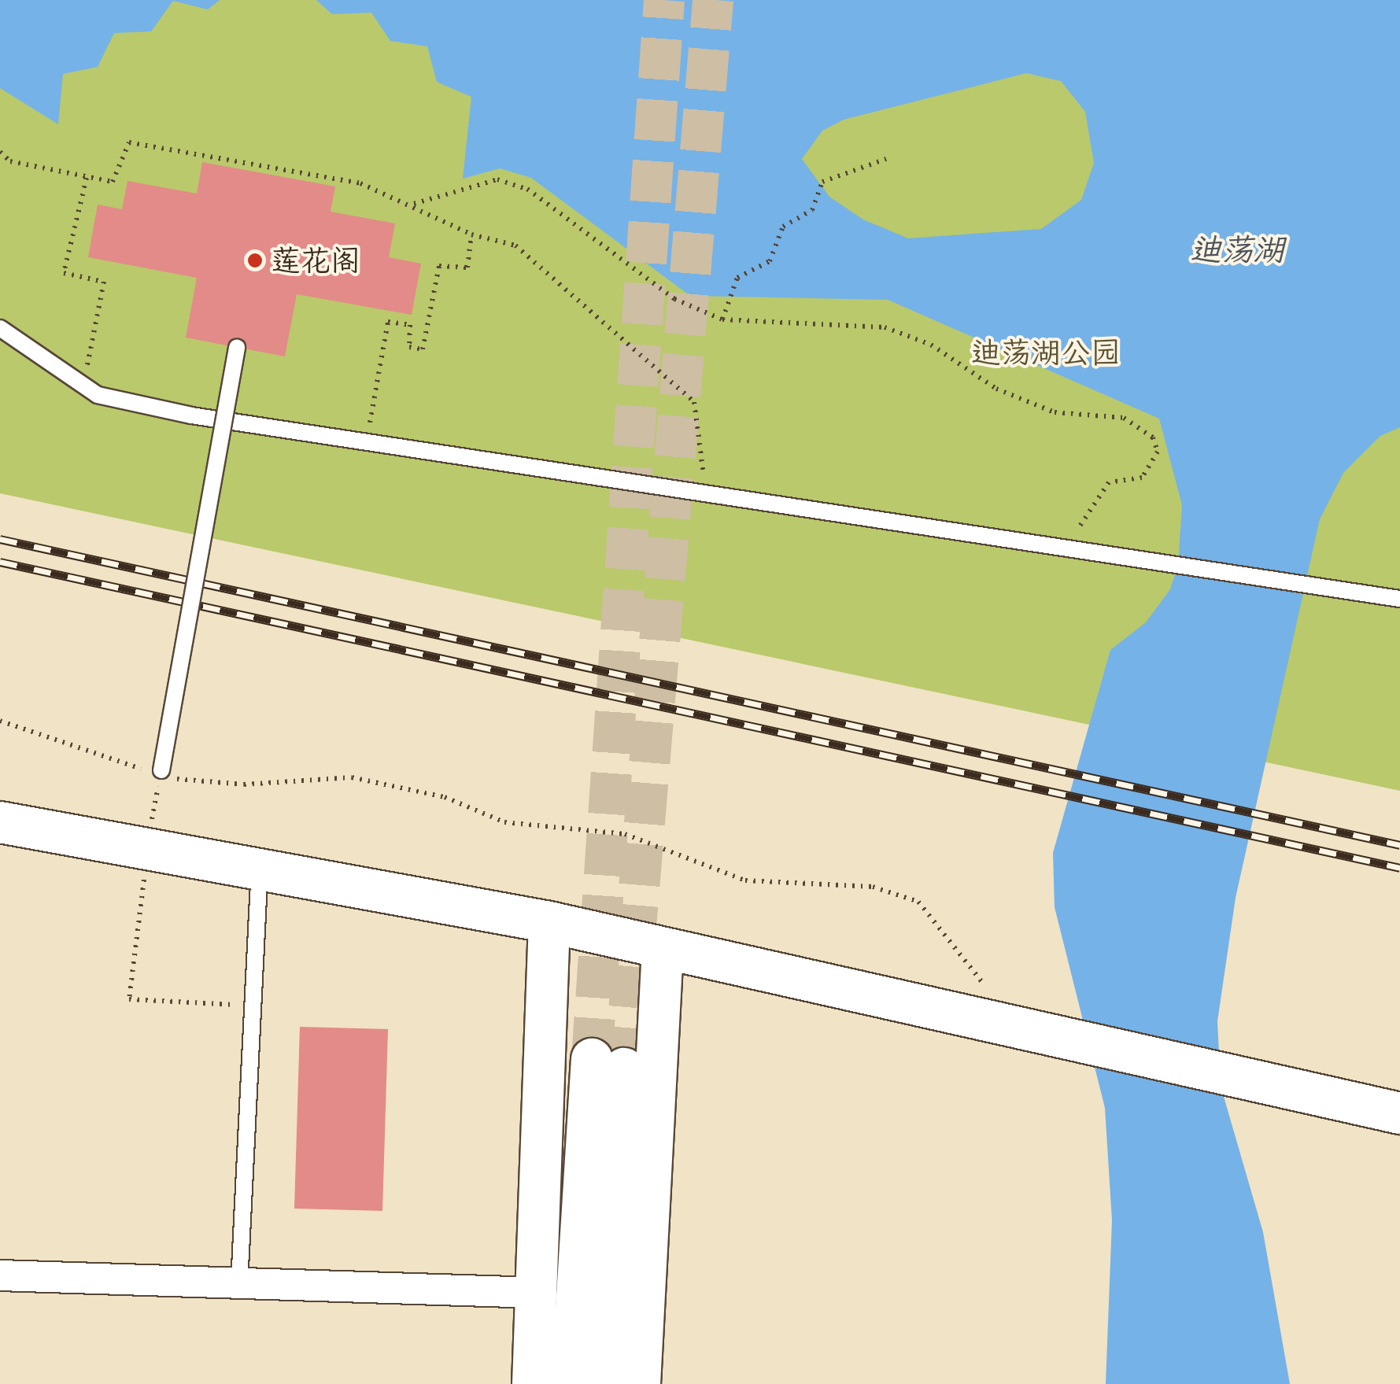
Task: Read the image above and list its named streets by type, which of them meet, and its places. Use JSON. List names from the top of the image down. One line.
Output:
{"water":["迪荡湖"],"parks":["迪荡湖公园"],"places":["莲花阁"]}
